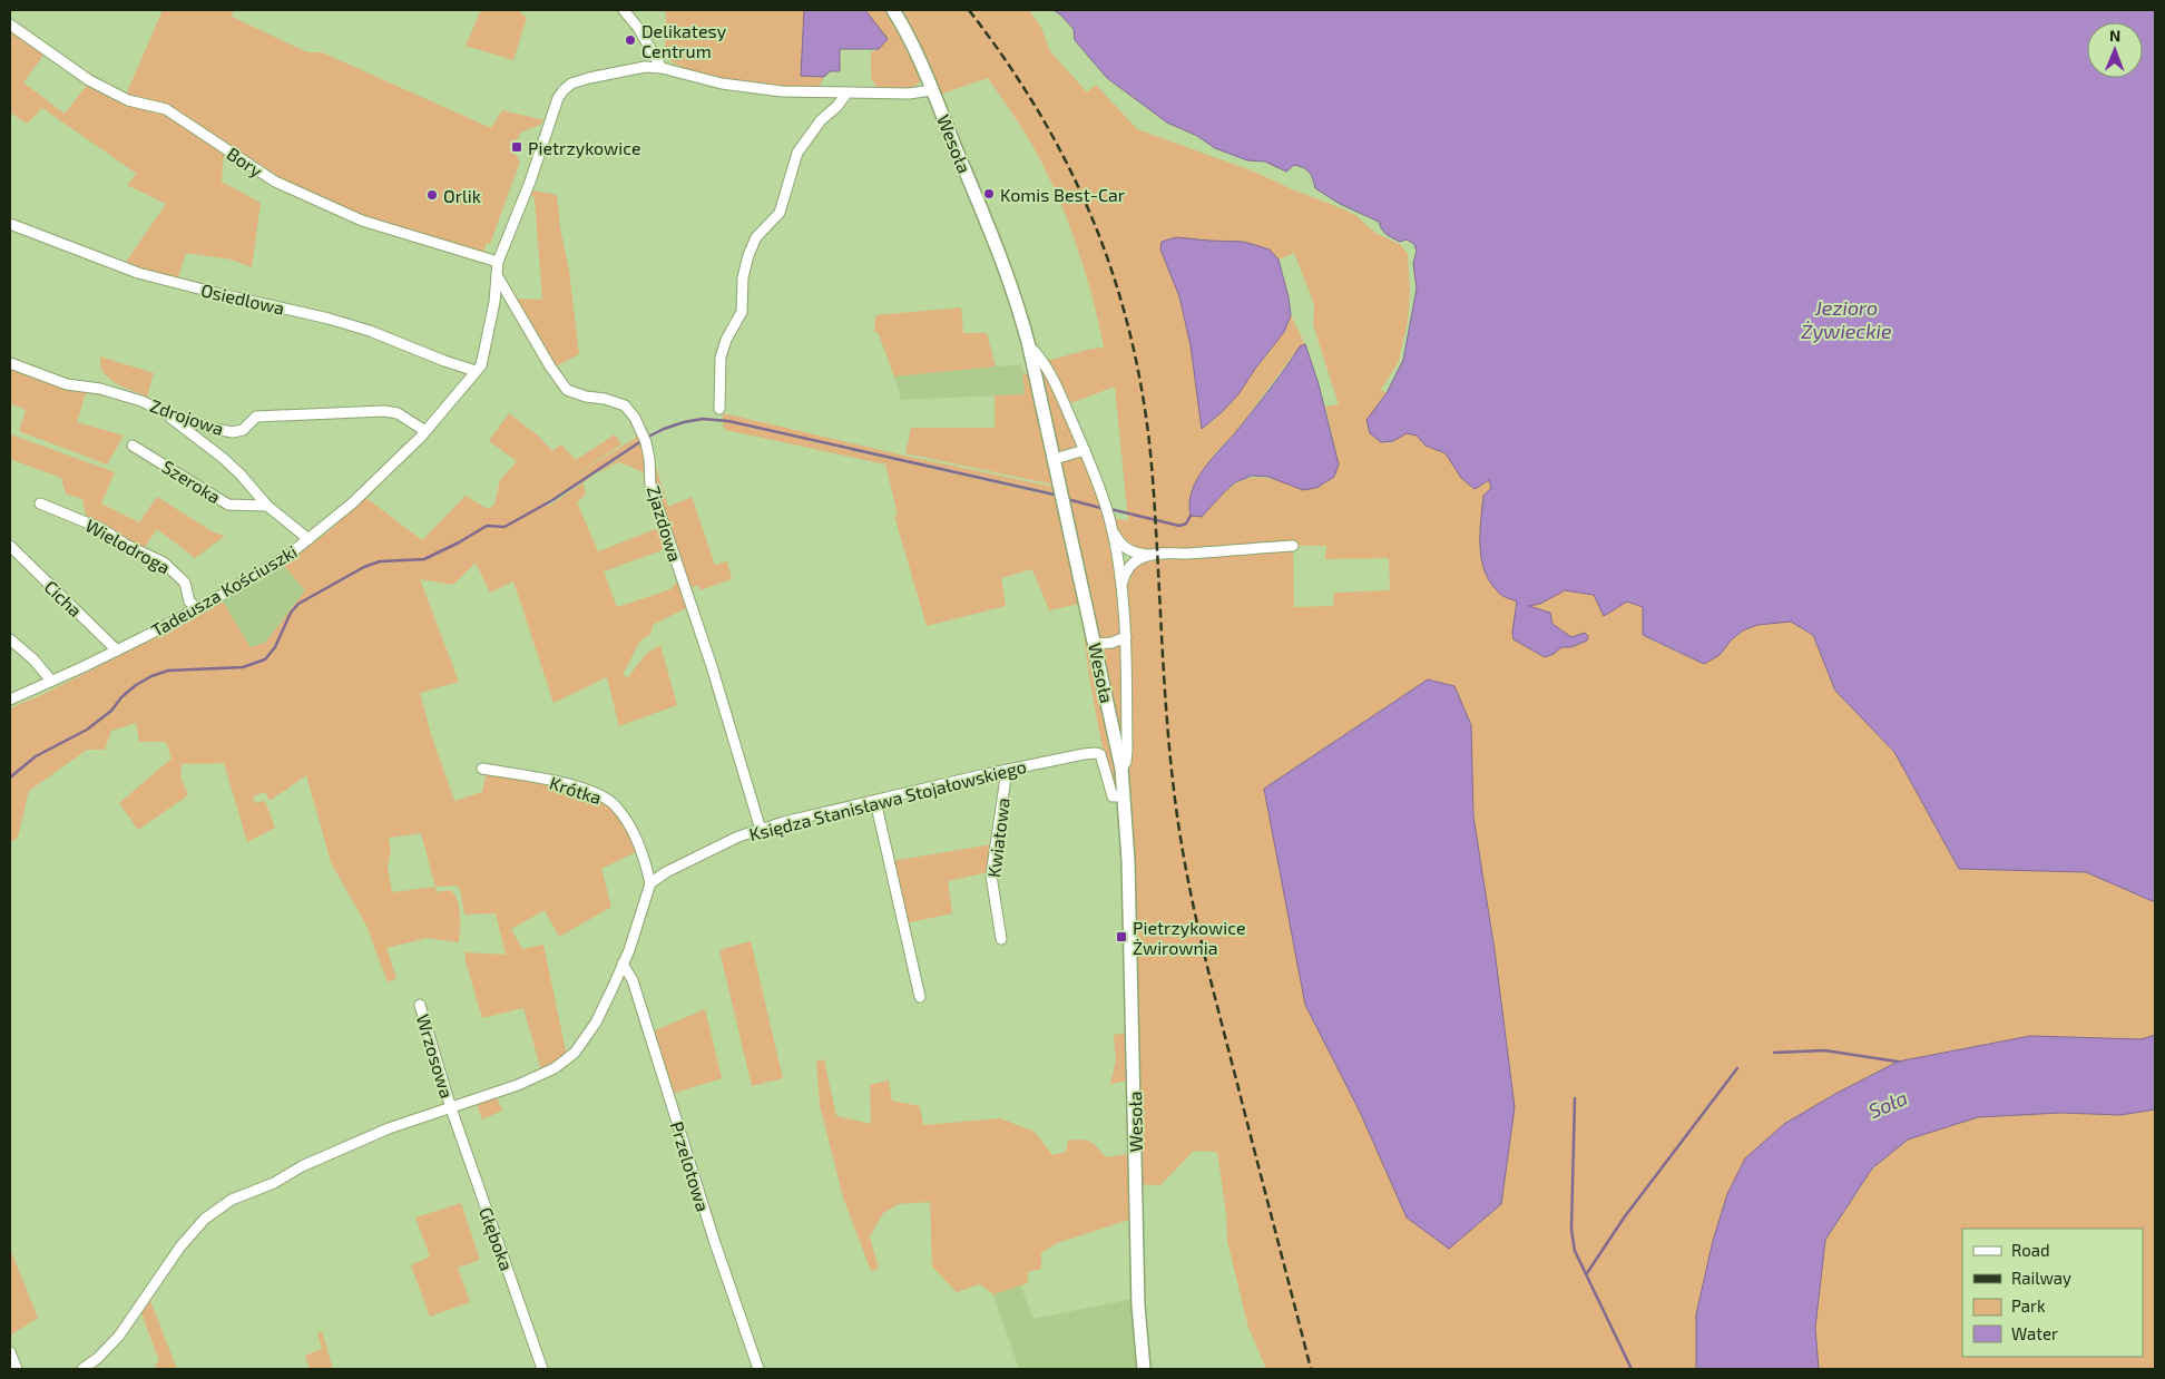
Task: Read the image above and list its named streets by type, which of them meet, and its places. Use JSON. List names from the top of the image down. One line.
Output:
{"streets":{"main road":["Wesoła"],"street":["Bory","Osiedlowa","Zdrojowa","Szeroka","Zjazdowa","Wielodroga","Tadeusza Kościuszki","Cicha","Krótka","Księdza Stanisława Stojałowskiego","Kwiatowa","Wrzosowa","Przelotowa","Głęboka"]},"crossings":[["Wesoła","Tadeusza Kościuszki"],["Wesoła","Księdza Stanisława Stojałowskiego"],["Bory","Tadeusza Kościuszki"],["Osiedlowa","Tadeusza Kościuszki"],["Zdrojowa","Tadeusza Kościuszki"],["Zjazdowa","Tadeusza Kościuszki"],["Zjazdowa","Księdza Stanisława Stojałowskiego"],["Wielodroga","Tadeusza Kościuszki"],["Tadeusza Kościuszki","Cicha"],["Krótka","Księdza Stanisława Stojałowskiego"],["Księdza Stanisława Stojałowskiego","Kwiatowa"],["Wrzosowa","Głęboka"]],"water":["Jezioro Żywieckie","Soła"],"places":{"other":["Delikatesy Centrum","Komis Best-Car","Orlik"],"transit":["Pietrzykowice","Pietrzykowice Żwirownia"]},"legend":["Road","Railway","Park","Water"],"north":"top"}
